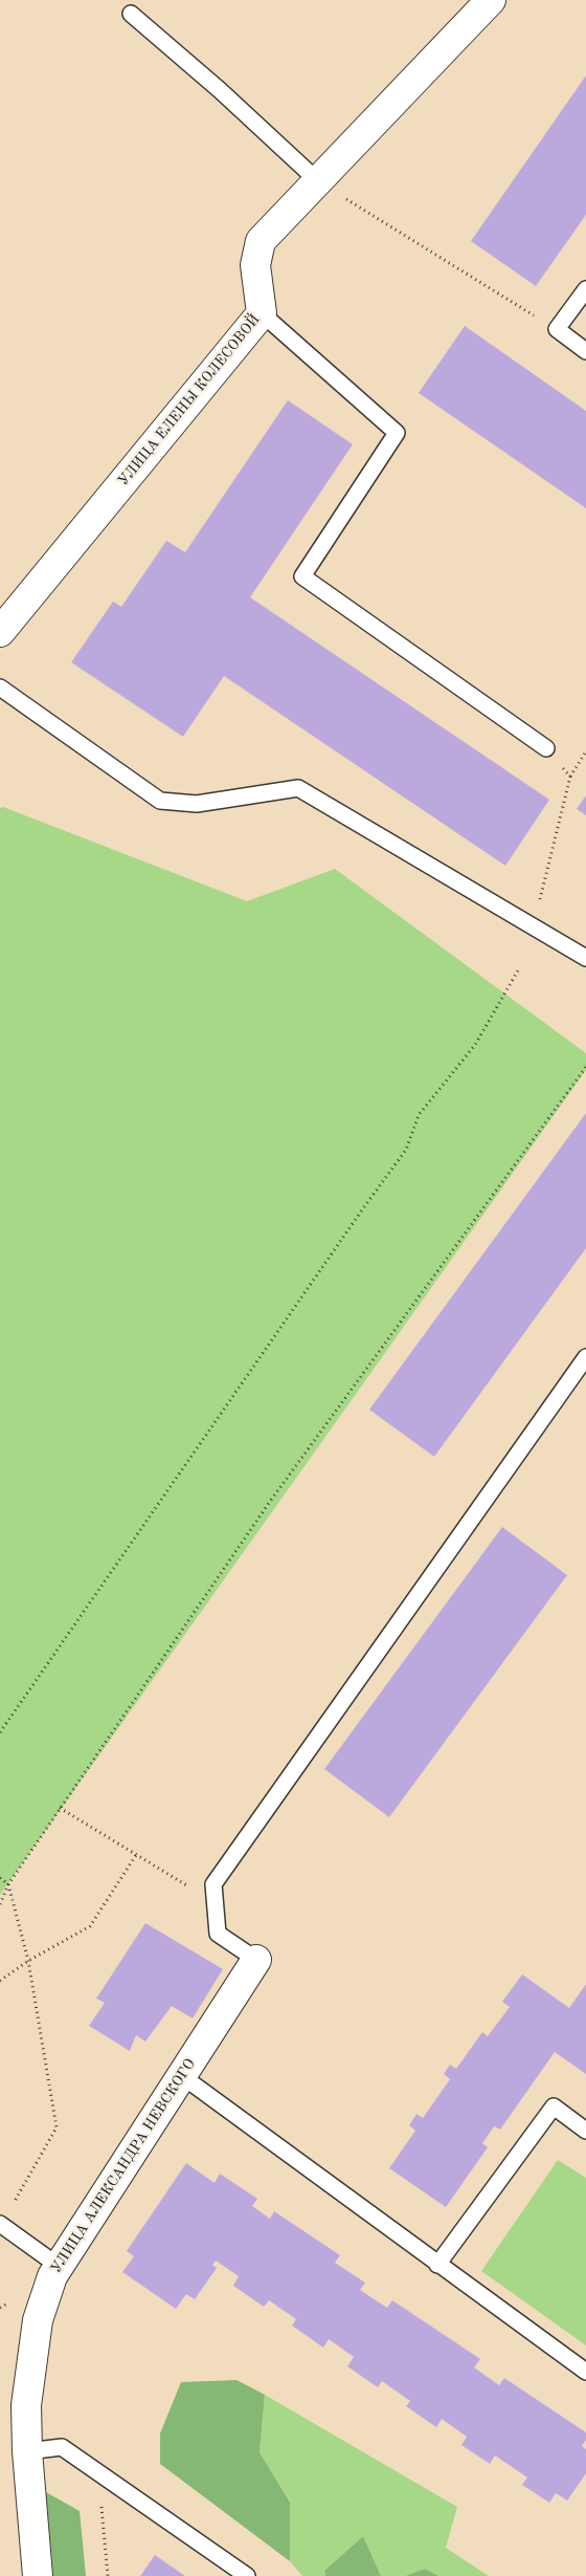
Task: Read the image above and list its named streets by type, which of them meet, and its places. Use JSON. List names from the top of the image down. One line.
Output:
{"streets":{"street":["УЛИЦА ЕЛЕНЫ КОЛЕСОВОЙ","УЛИЦА АЛЕКСАНДРА НЕВСКОГО"]}}
